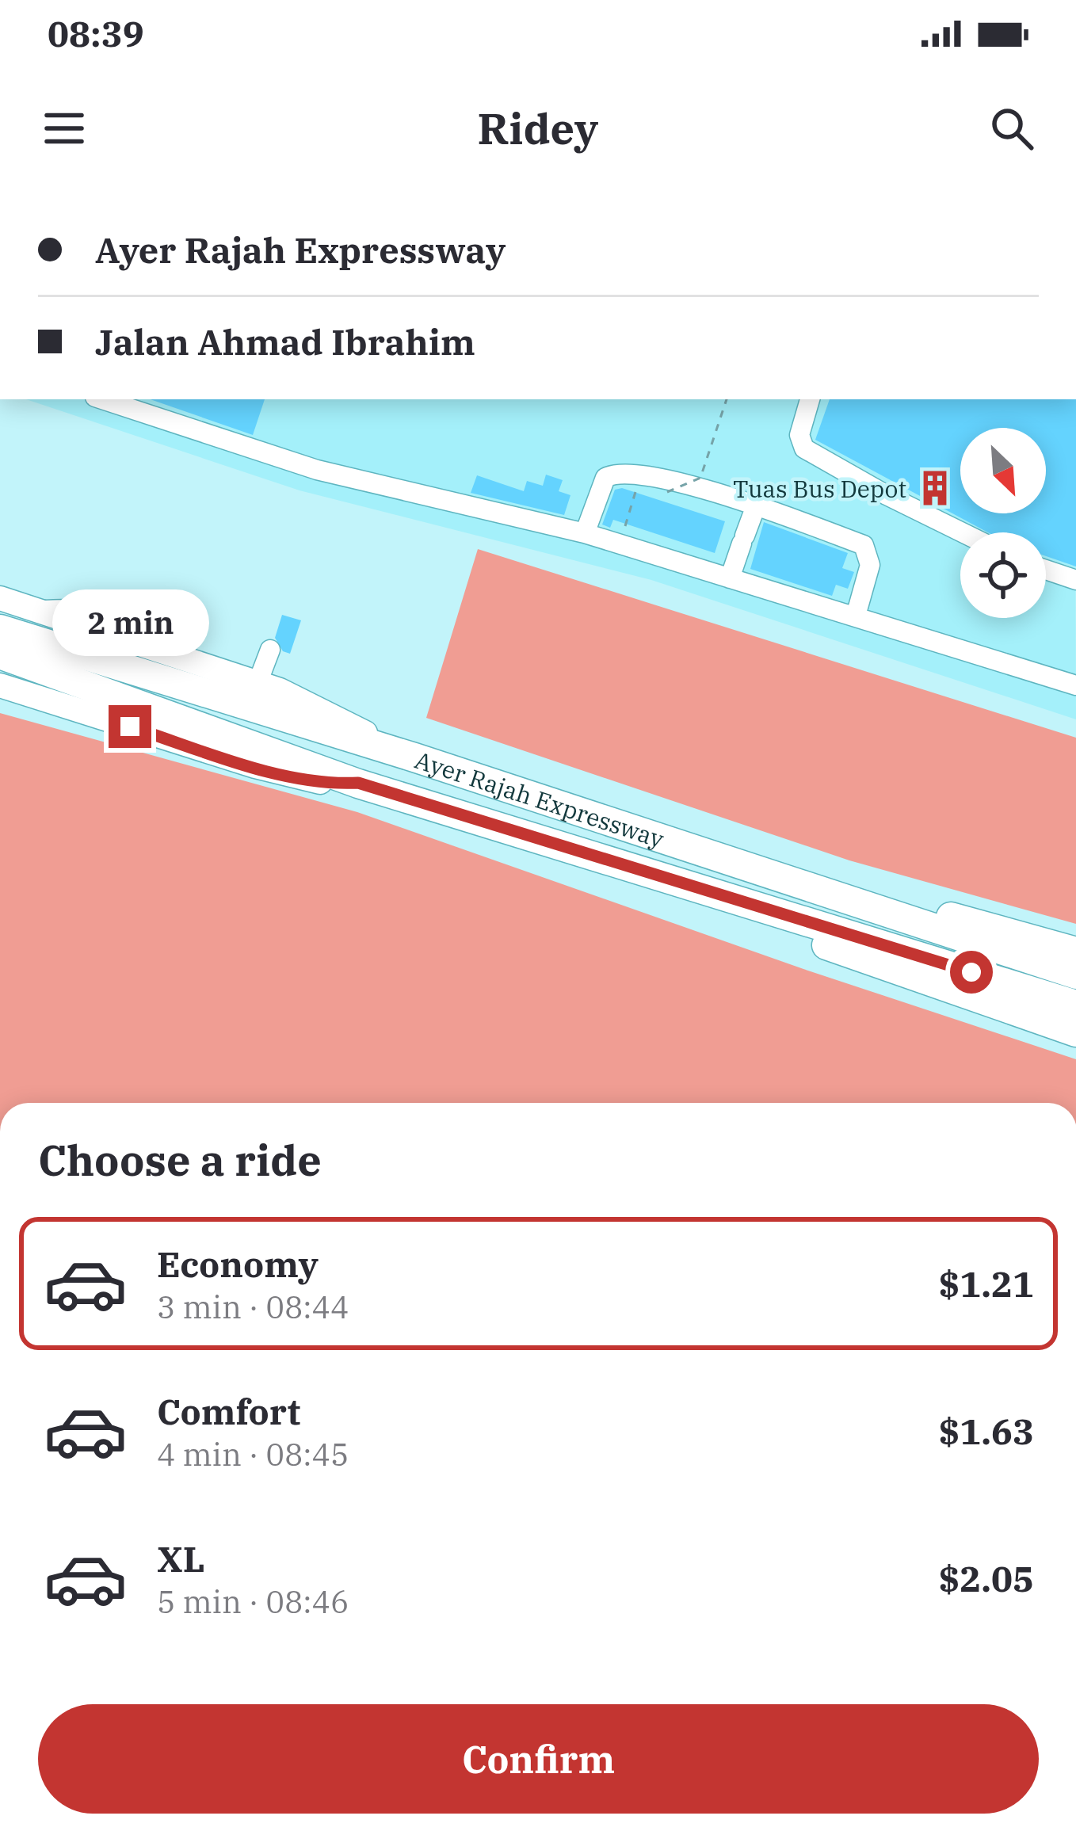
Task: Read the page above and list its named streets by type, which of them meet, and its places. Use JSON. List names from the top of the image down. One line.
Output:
{"streets":{"highway":["Ayer Rajah Expressway"]},"places":{"building":["Tuas Bus Depot"]},"north":"bottom right","page":{"status":"08:39","header":"Ridey","banner":["Ayer Rajah Expressway","Jalan Ahmad Ibrahim"],"bubble":"2 min","heading":"Choose a ride","list":[{"name":"Economy","note":"3 min · 08:44","value":"$1.21"},{"name":"Comfort","note":"4 min · 08:45","value":"$1.63"},{"name":"XL","note":"5 min · 08:46","value":"$2.05"}],"buttons":"Confirm"}}
